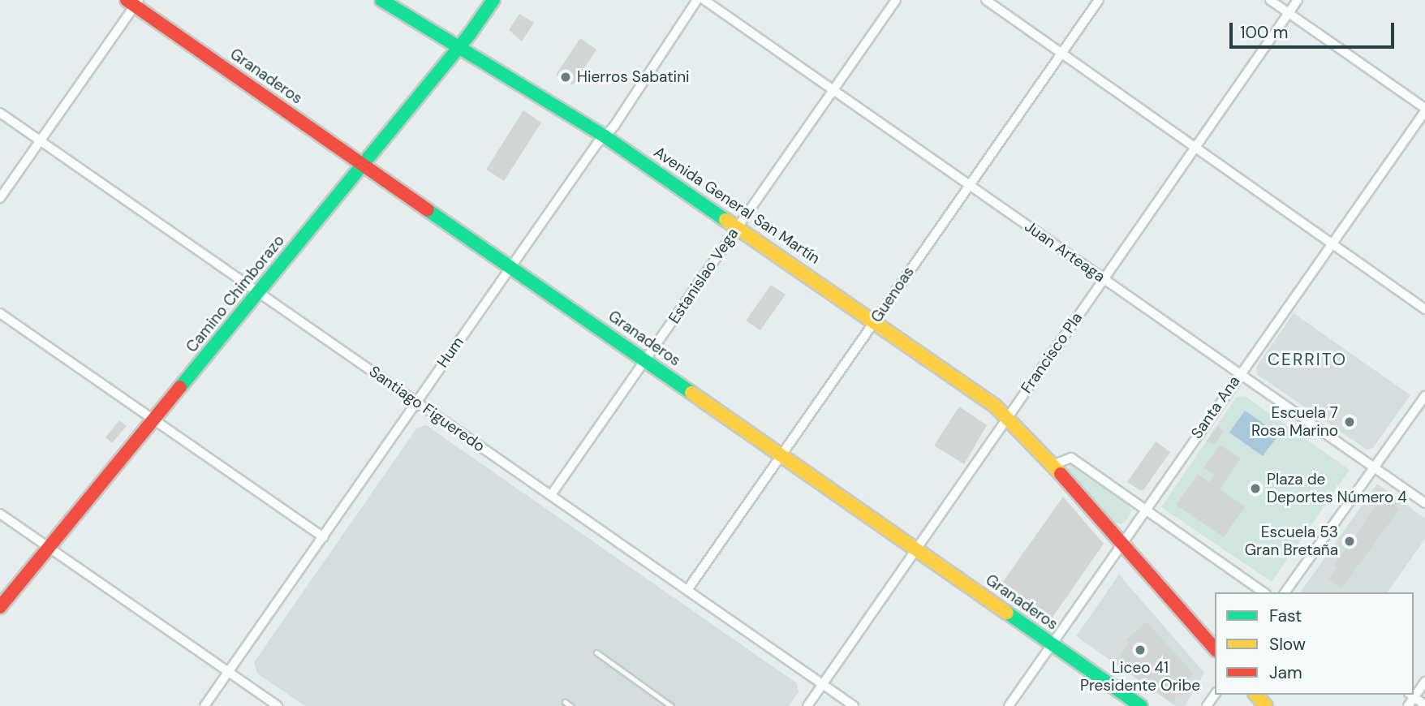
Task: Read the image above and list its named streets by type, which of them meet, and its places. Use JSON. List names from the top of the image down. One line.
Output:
{"streets":{"street":["Granaderos","Avenida General San Martín","Juan Arteaga","Estanislao Vega","Camino Chimborazo","Guenoas","Hum","Francisco Pla","Santa Ana","Santiago Figueredo"]},"crossings":[["Granaderos","Estanislao Vega"],["Granaderos","Camino Chimborazo"],["Granaderos","Guenoas"],["Granaderos","Hum"],["Granaderos","Francisco Pla"],["Granaderos","Santa Ana"],["Avenida General San Martín","Estanislao Vega"],["Avenida General San Martín","Camino Chimborazo"],["Avenida General San Martín","Guenoas"],["Avenida General San Martín","Hum"],["Avenida General San Martín","Francisco Pla"],["Avenida General San Martín","Santa Ana"],["Juan Arteaga","Estanislao Vega"],["Juan Arteaga","Guenoas"],["Juan Arteaga","Francisco Pla"],["Juan Arteaga","Santa Ana"],["Estanislao Vega","Santiago Figueredo"],["Camino Chimborazo","Santiago Figueredo"],["Guenoas","Santiago Figueredo"],["Hum","Santiago Figueredo"],["Francisco Pla","Santiago Figueredo"]],"districts":["CERRITO"],"places":["Hierros Sabatini","Escuela 7 Rosa Marino","Plaza de Deportes Número 4","Escuela 53 Gran Bretaña","Liceo 41 Presidente Oribe"],"legend":["Fast","Slow","Jam"],"scale_bar":"100 m"}
